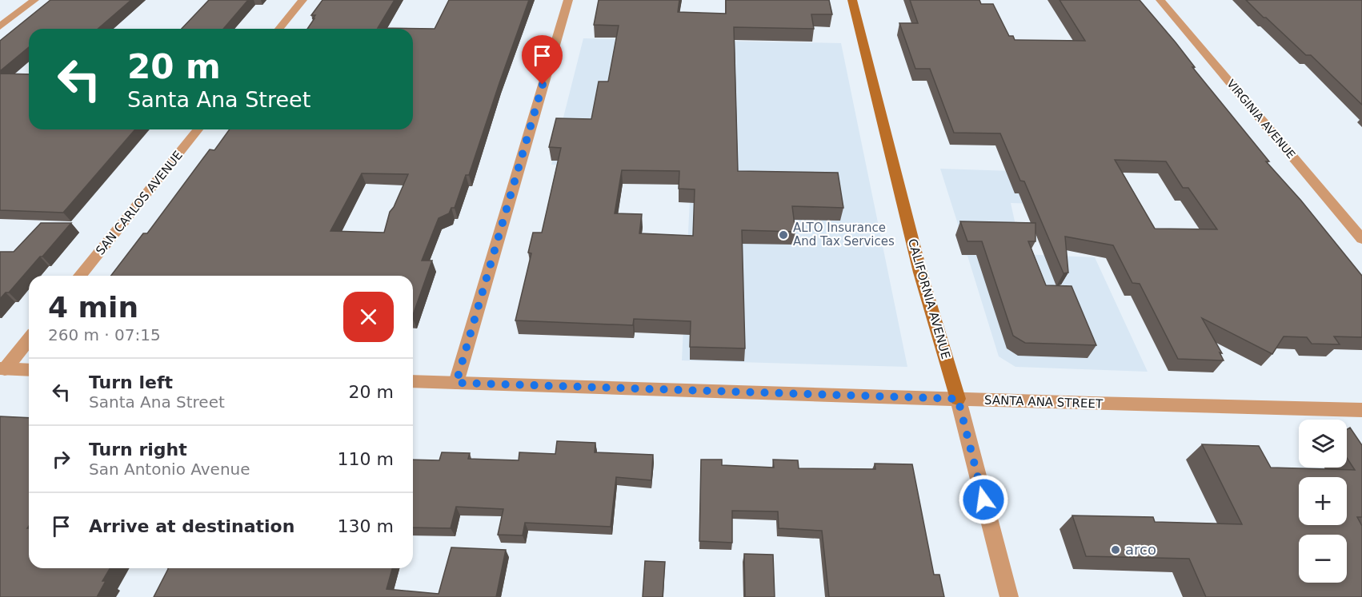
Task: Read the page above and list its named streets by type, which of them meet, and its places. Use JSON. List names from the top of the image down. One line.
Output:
{"streets":{"main road":["CALIFORNIA AVENUE"],"street":["VIRGINIA AVENUE","SAN CARLOS AVENUE","SANTA ANA STREET"]},"crossings":[["CALIFORNIA AVENUE","SANTA ANA STREET"]],"places":["ALTO Insurance And Tax Services","arco"],"page":{"turn":["20 m","Santa Ana Street"],"heading":["4 min","260 m · 07:15"],"list":[{"name":"Turn left","note":"Santa Ana Street","value":"20 m"},{"name":"Turn right","note":"San Antonio Avenue","value":"110 m"},{"name":"Arrive at destination","value":"130 m"}],"map_buttons":["+","−"]}}
